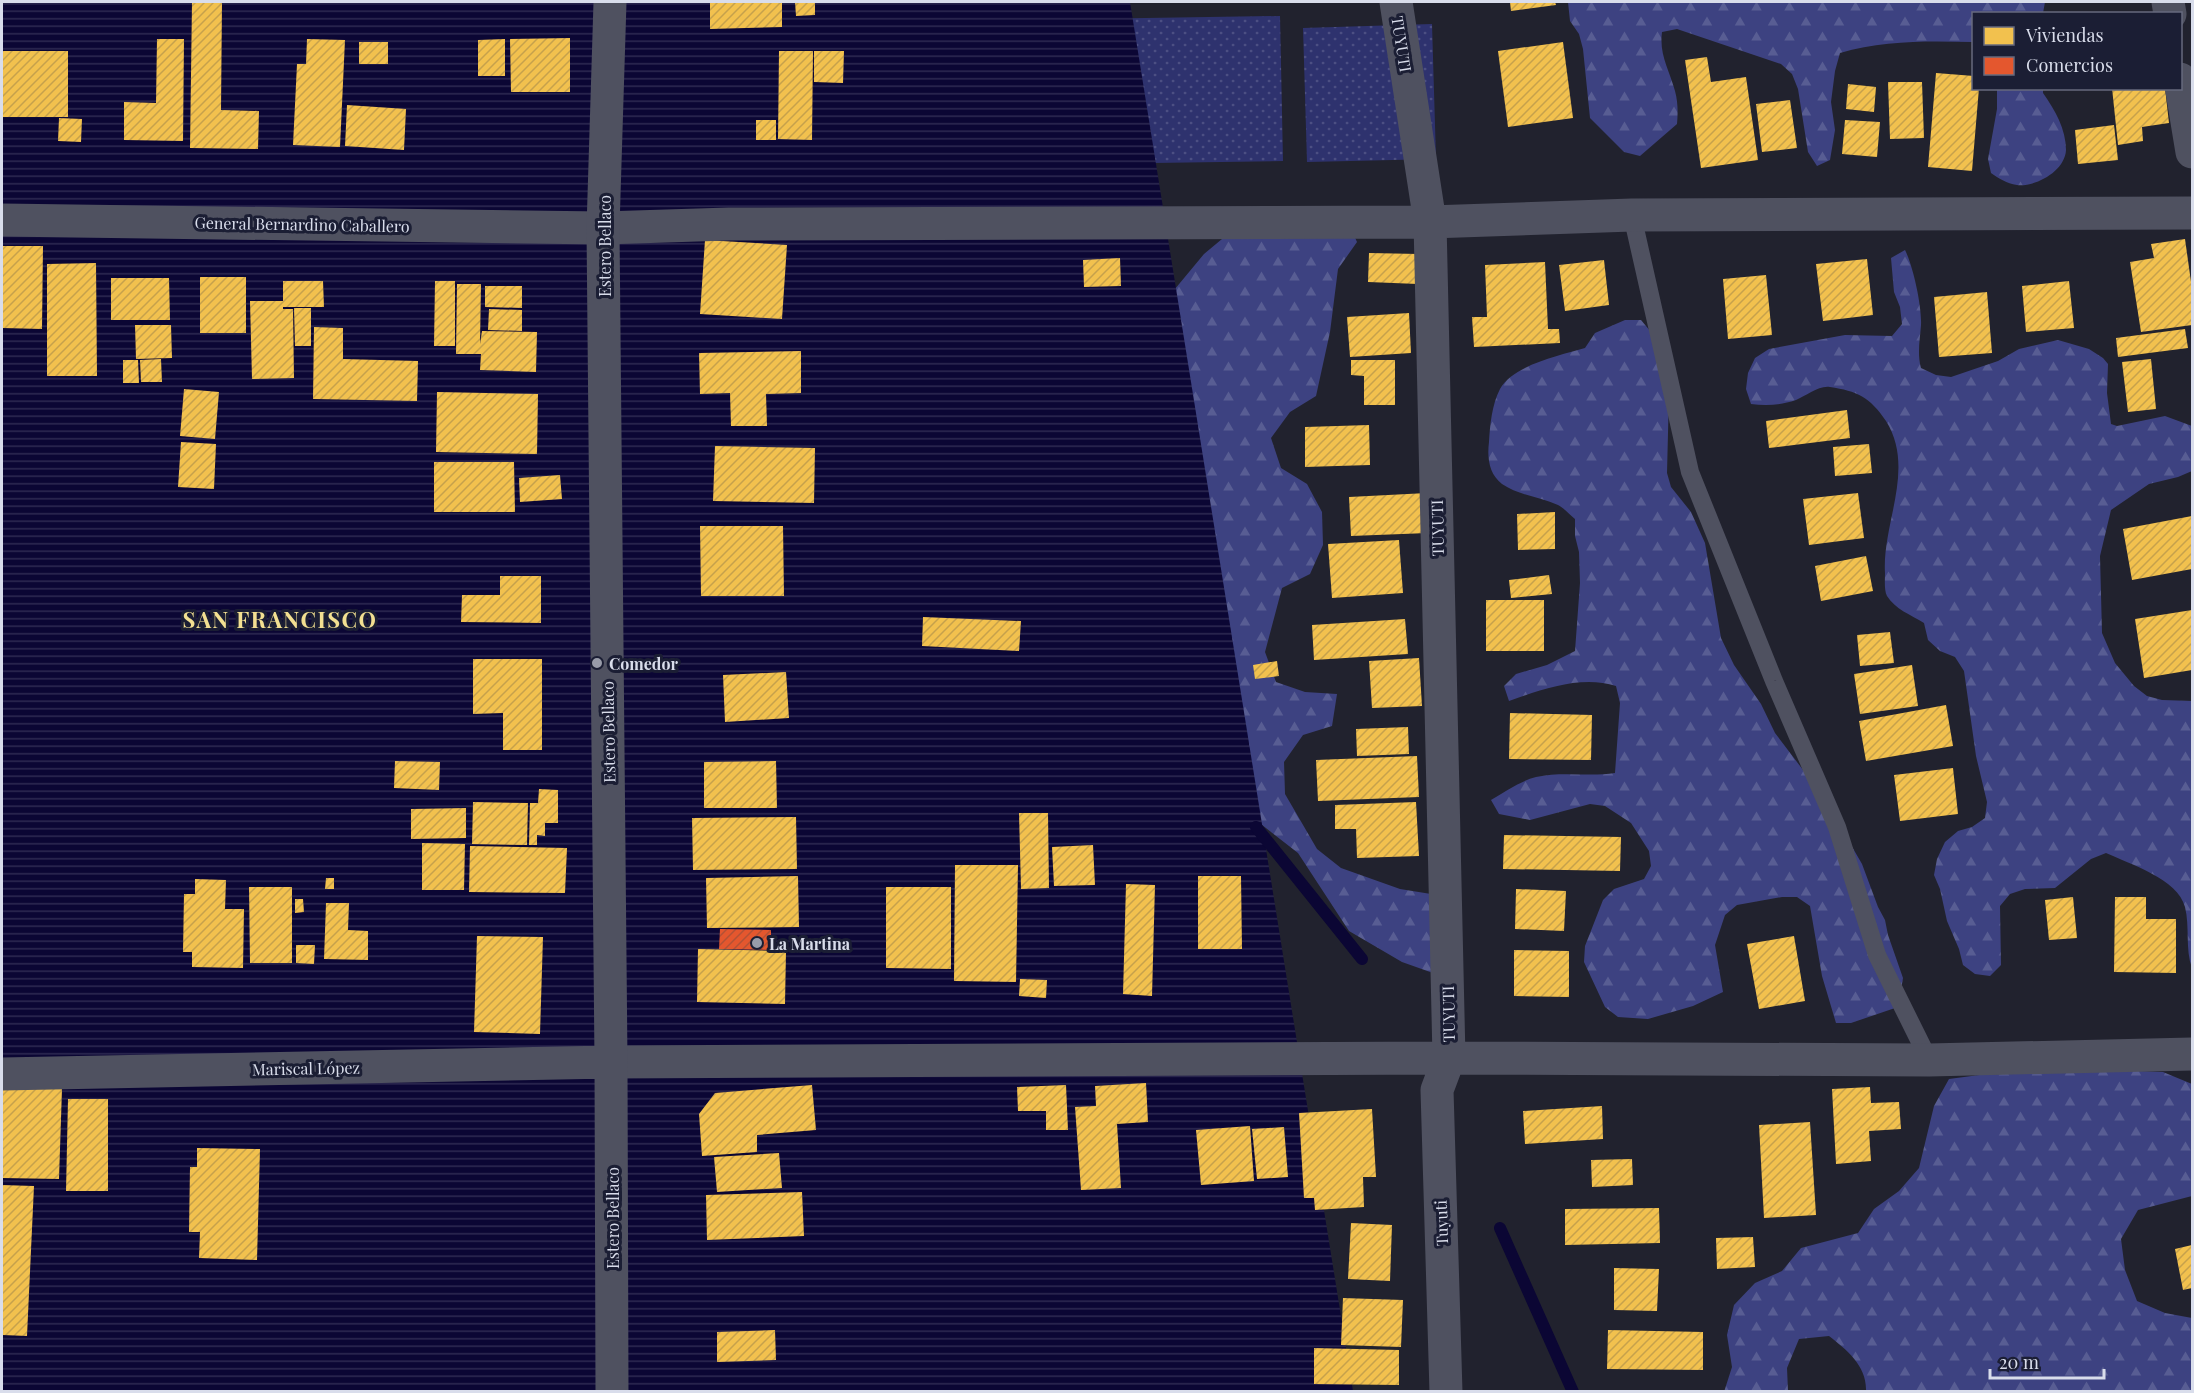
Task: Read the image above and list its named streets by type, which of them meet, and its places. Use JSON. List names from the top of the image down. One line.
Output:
{"streets":{"street":["TUYUTI","General Bernardino Caballero","Estero Bellaco","Mariscal López","Tuyuti"]},"crossings":[["TUYUTI","General Bernardino Caballero"],["TUYUTI","Mariscal López"],["TUYUTI","Tuyuti"],["General Bernardino Caballero","Estero Bellaco"],["Estero Bellaco","Mariscal López"],["Mariscal López","Tuyuti"]],"districts":["SAN FRANCISCO"],"places":["Comedor","La Martina"],"legend":["Viviendas","Comercios"],"scale_bar":"20 m"}
